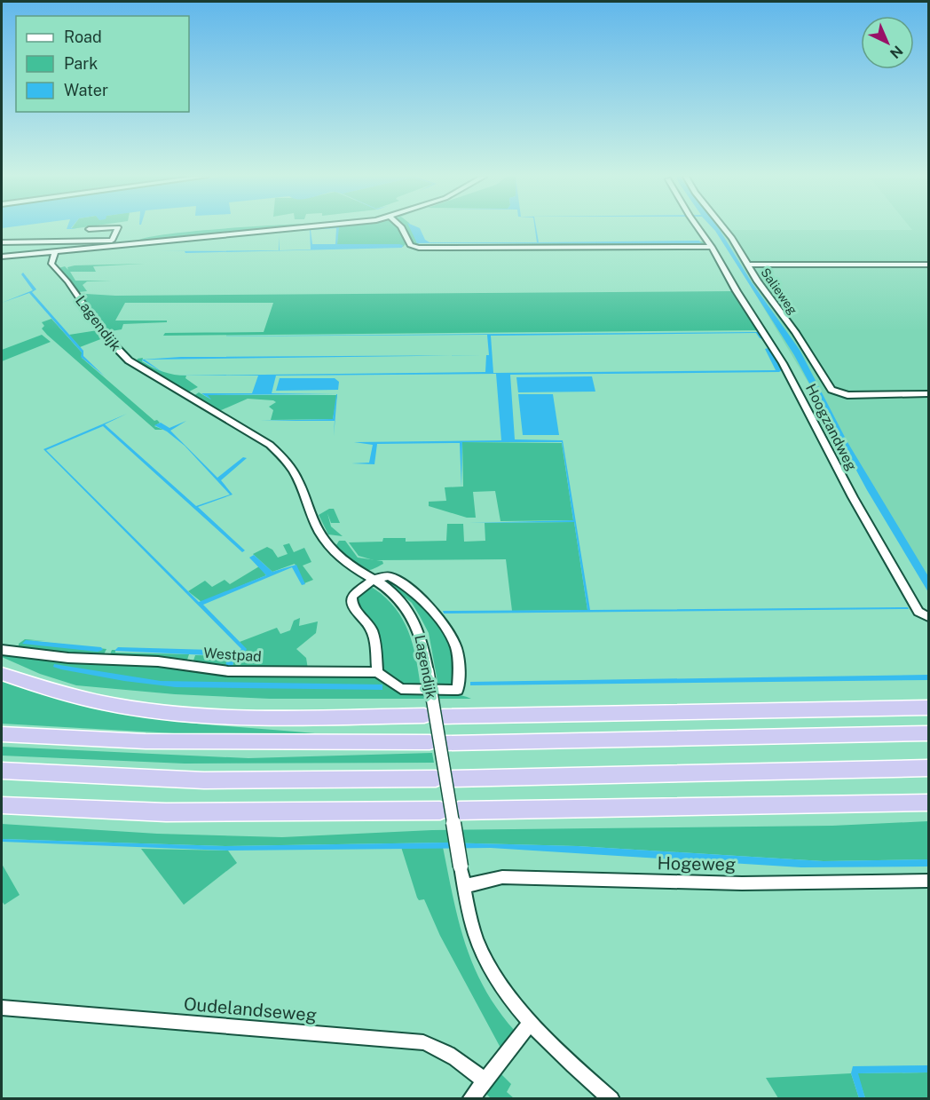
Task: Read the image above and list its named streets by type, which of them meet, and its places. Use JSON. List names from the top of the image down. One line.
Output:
{"streets":{"street":["Salieweg","Lagendijk","Hoogzandweg","Westpad","Hogeweg","Oudelandseweg"]},"crossings":[["Lagendijk","Hogeweg"]],"legend":["Road","Park","Water"],"north":"bottom right"}
